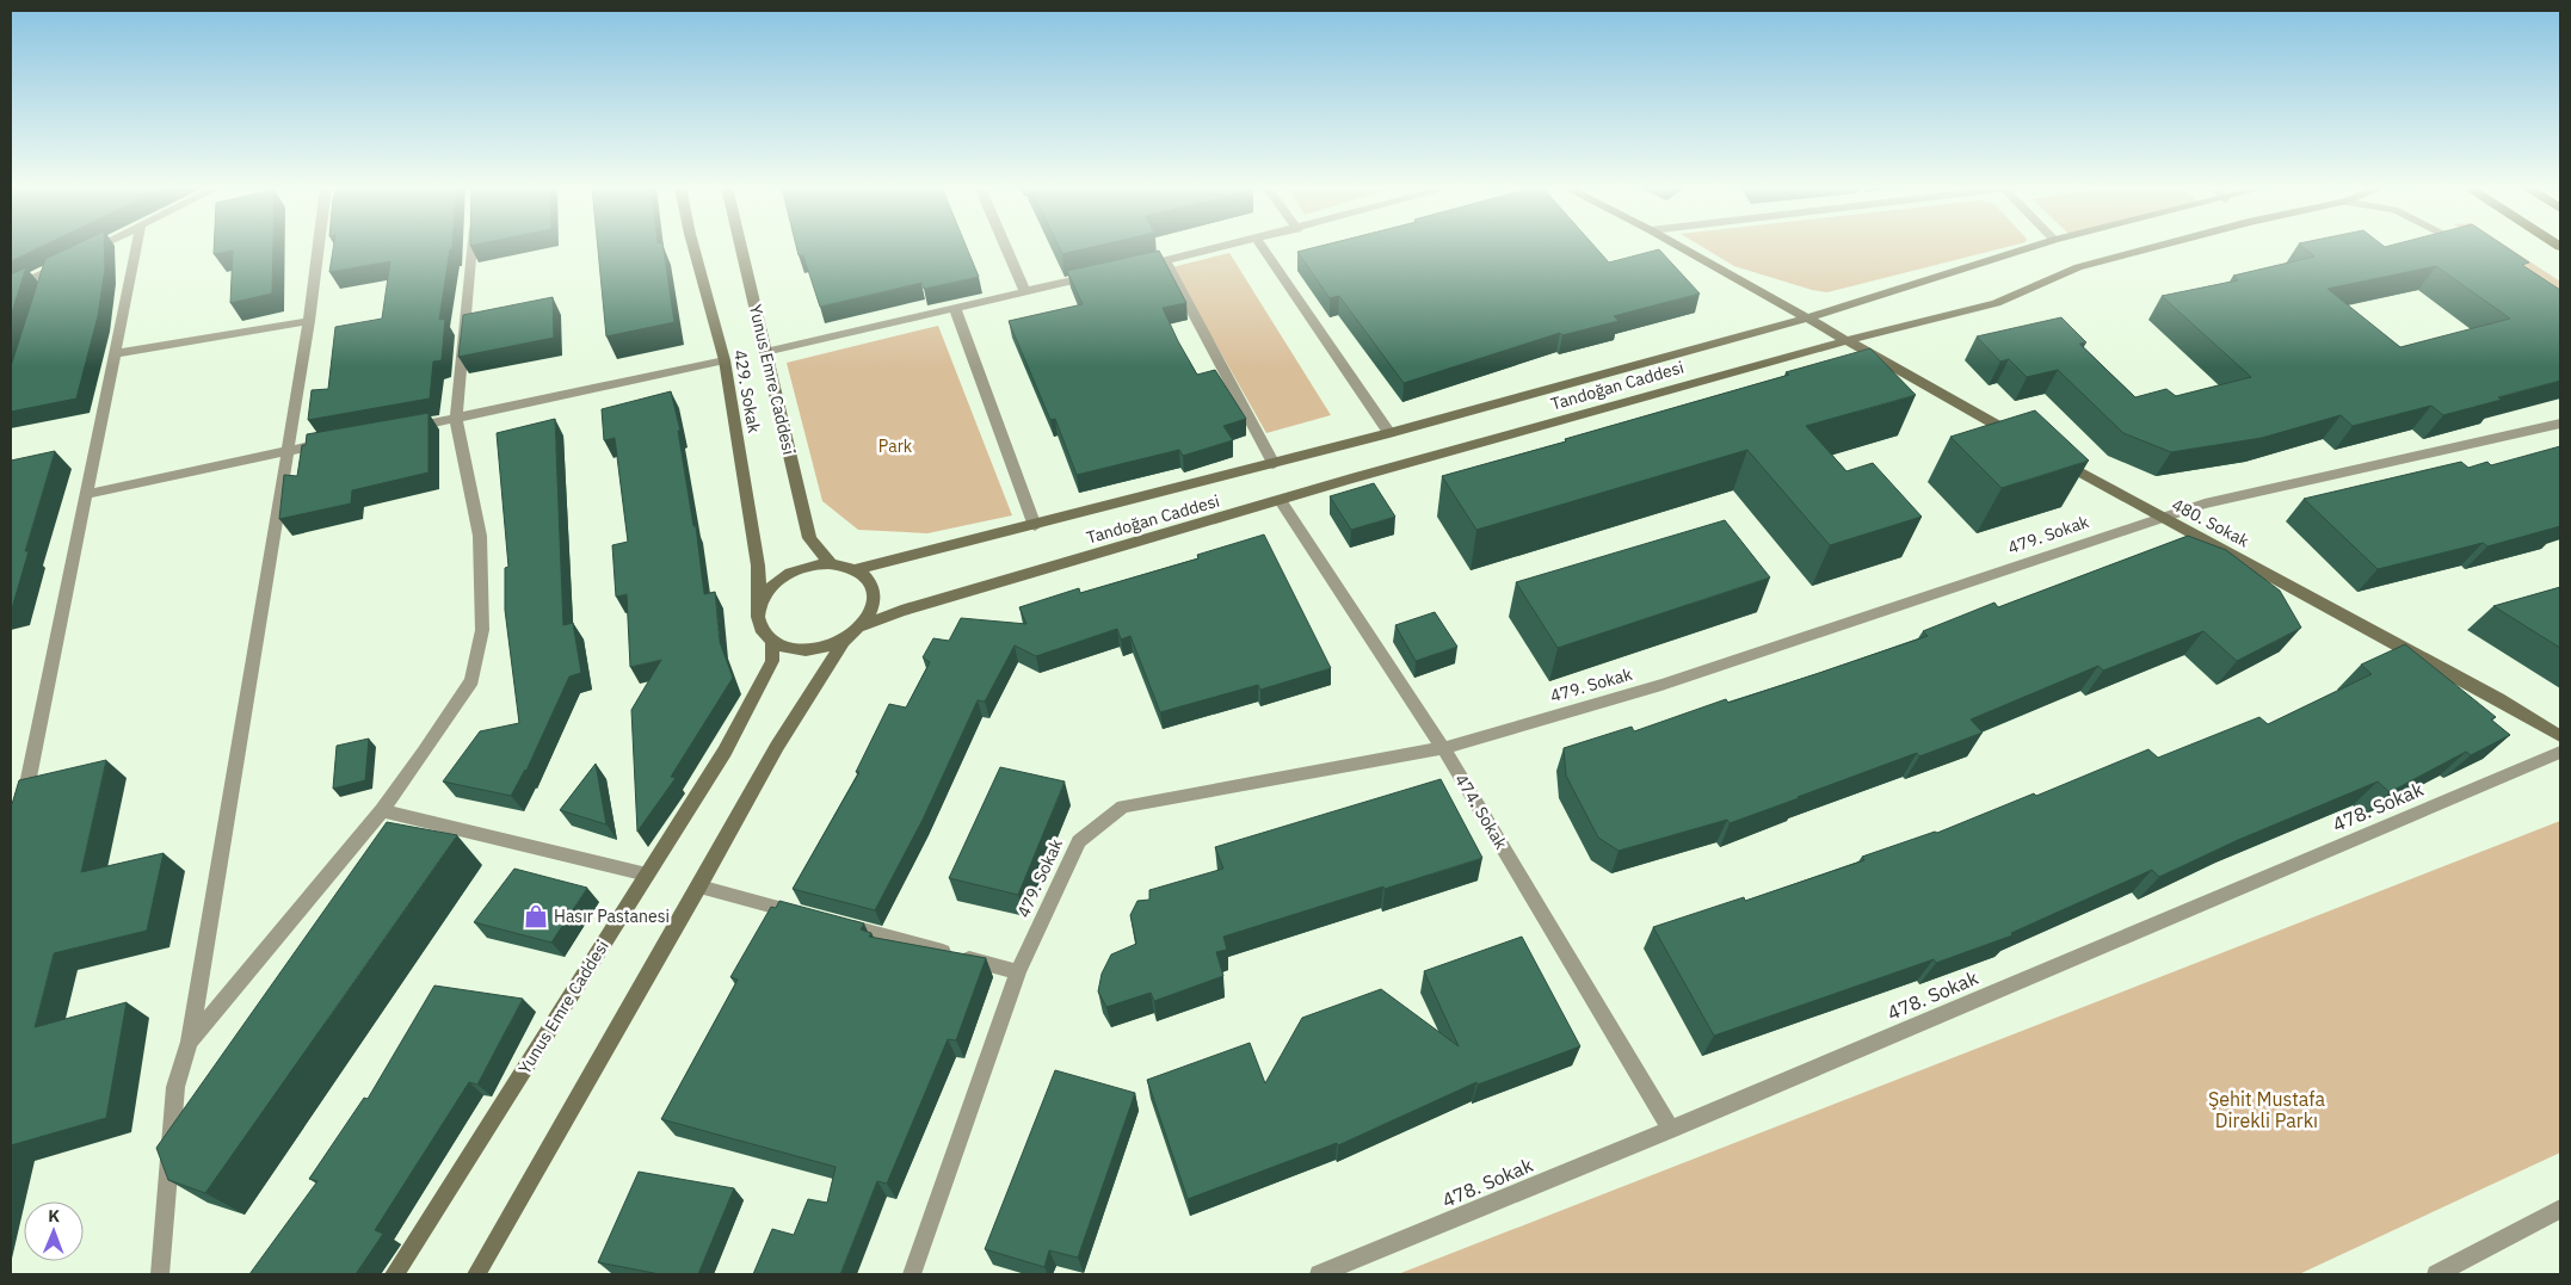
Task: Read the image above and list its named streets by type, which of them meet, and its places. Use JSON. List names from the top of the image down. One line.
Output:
{"streets":{"main road":["Yunus Emre Caddesi","Tandoğan Caddesi","429. Sokak","480. Sokak"],"street":["479. Sokak","478. Sokak","474. Sokak"]},"crossings":[["Yunus Emre Caddesi","Tandoğan Caddesi"],["Yunus Emre Caddesi","429. Sokak"],["Tandoğan Caddesi","429. Sokak"],["Tandoğan Caddesi","474. Sokak"],["480. Sokak","479. Sokak"],["479. Sokak","474. Sokak"],["478. Sokak","474. Sokak"]],"parks":["Park","Şehit Mustafa Direkli Parkı"],"places":{"shop":["Hasır Pastanesi"]},"north":"top"}
